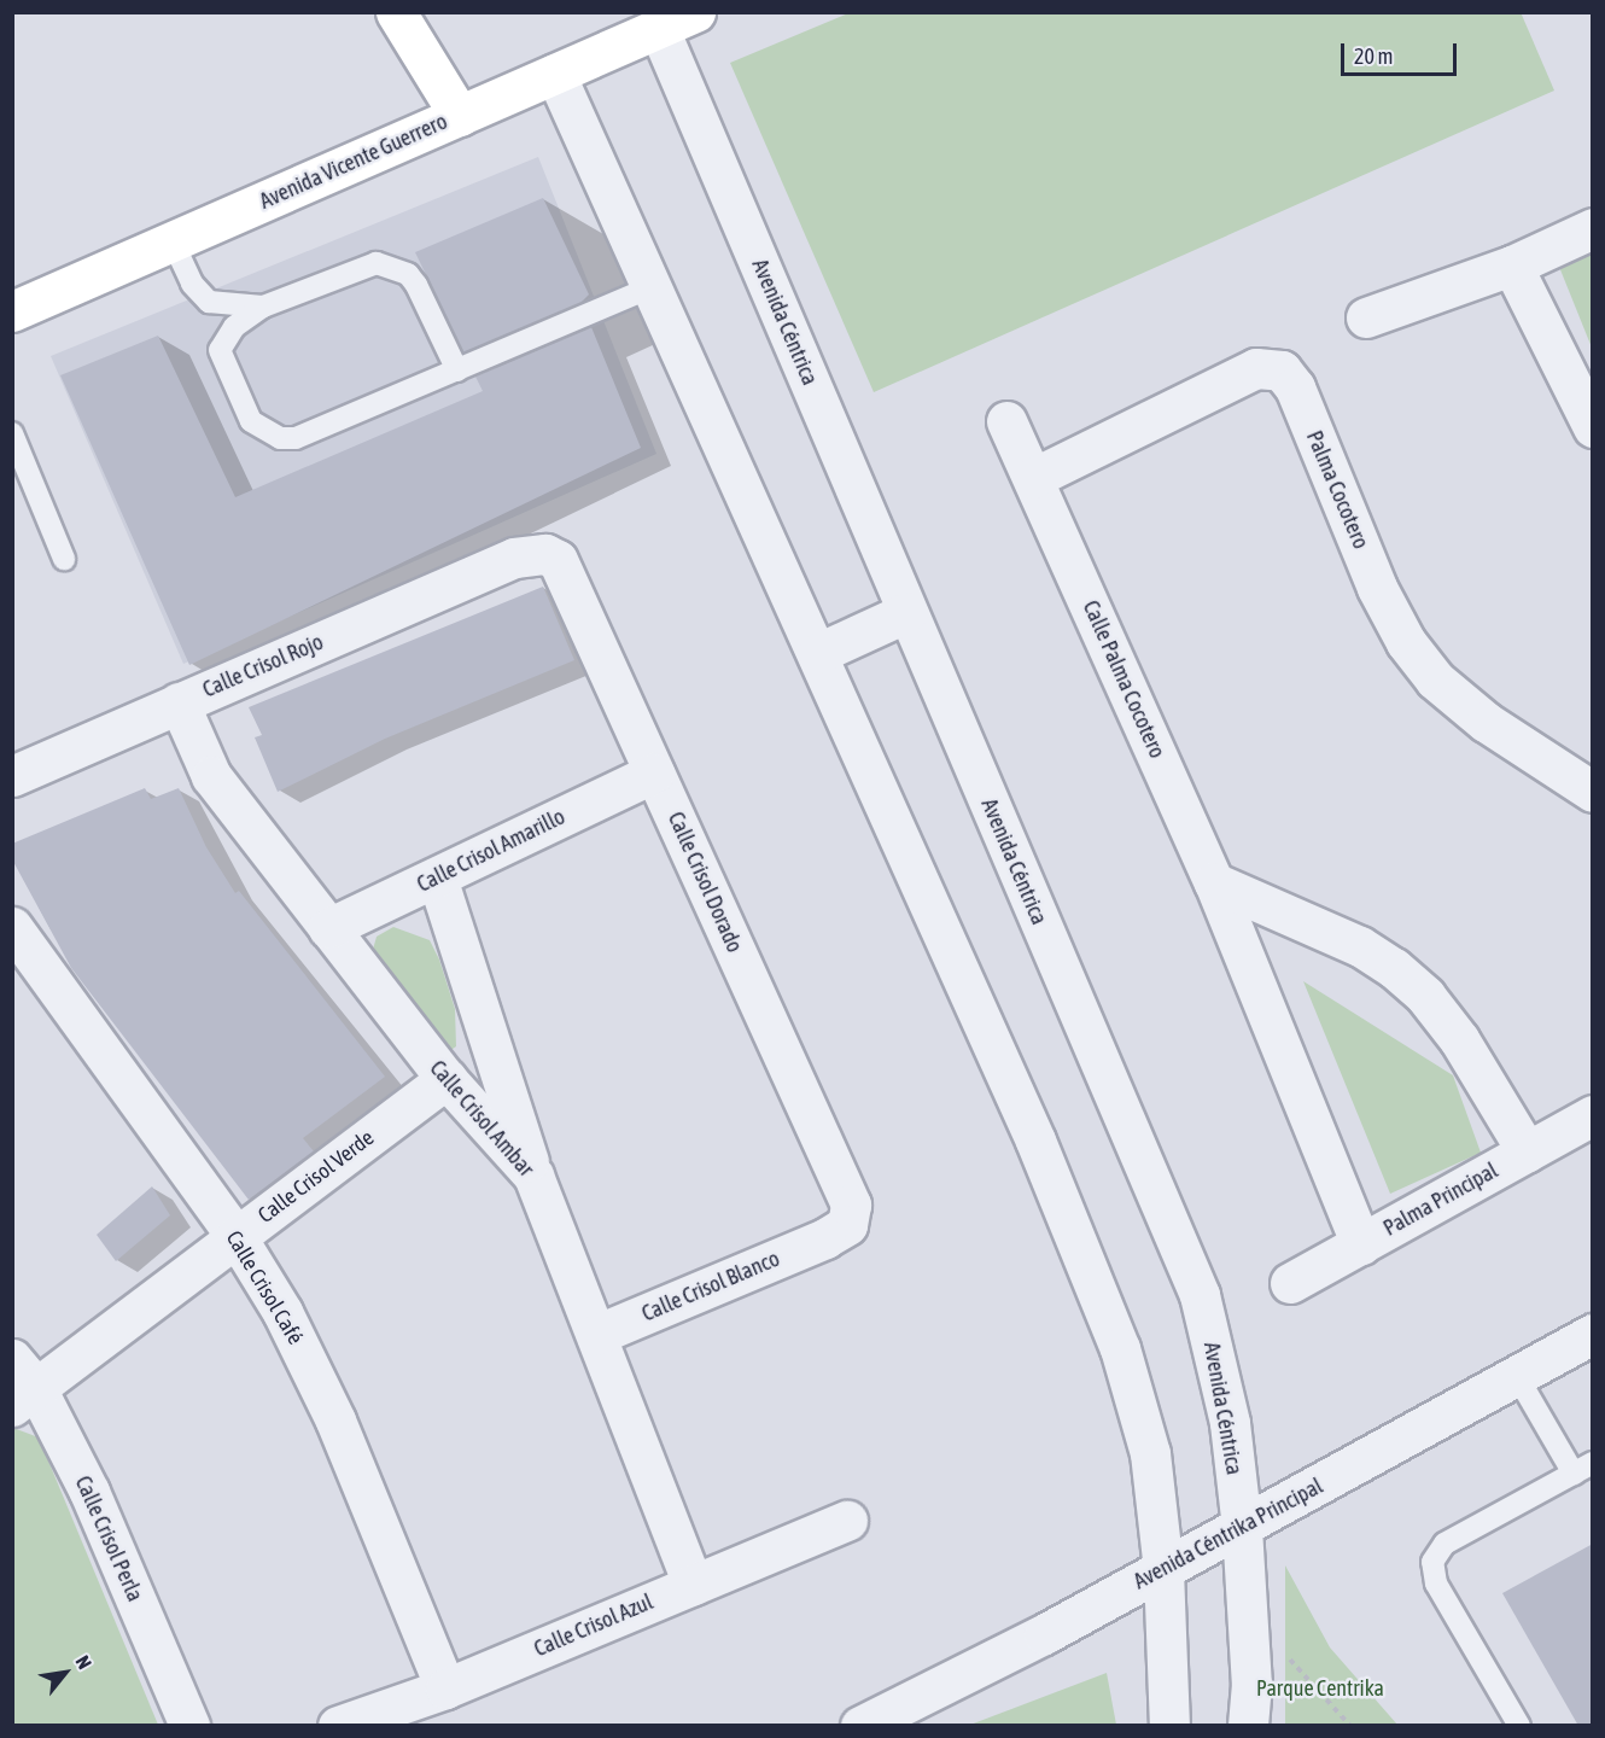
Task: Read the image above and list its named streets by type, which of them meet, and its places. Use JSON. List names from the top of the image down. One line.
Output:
{"streets":{"main road":["Avenida Vicente Guerrero"],"street":["Avenida Céntrica","Palma Cocotero","Calle Crisol Rojo","Calle Palma Cocotero","Calle Crisol Amarillo","Calle Crisol Dorado","Calle Crisol Ambar","Calle Crisol Verde","Palma Principal","Calle Crisol Blanco","Calle Crisol Café","Avenida Céntrika Principal","Calle Crisol Perla","Calle Crisol Azul"]},"crossings":[["Avenida Vicente Guerrero","Avenida Céntrica"],["Avenida Céntrica","Avenida Céntrika Principal"],["Palma Cocotero","Calle Palma Cocotero"],["Calle Crisol Rojo","Calle Crisol Dorado"],["Calle Crisol Rojo","Calle Crisol Ambar"],["Calle Palma Cocotero","Palma Principal"],["Calle Crisol Amarillo","Calle Crisol Dorado"],["Calle Crisol Amarillo","Calle Crisol Ambar"],["Calle Crisol Dorado","Calle Crisol Blanco"],["Calle Crisol Ambar","Calle Crisol Verde"],["Calle Crisol Ambar","Calle Crisol Blanco"],["Calle Crisol Ambar","Calle Crisol Azul"],["Calle Crisol Verde","Calle Crisol Café"],["Calle Crisol Verde","Calle Crisol Perla"],["Calle Crisol Café","Calle Crisol Azul"]],"parks":["Parque Centrika"],"scale_bar":"20 m","north":"top right"}
